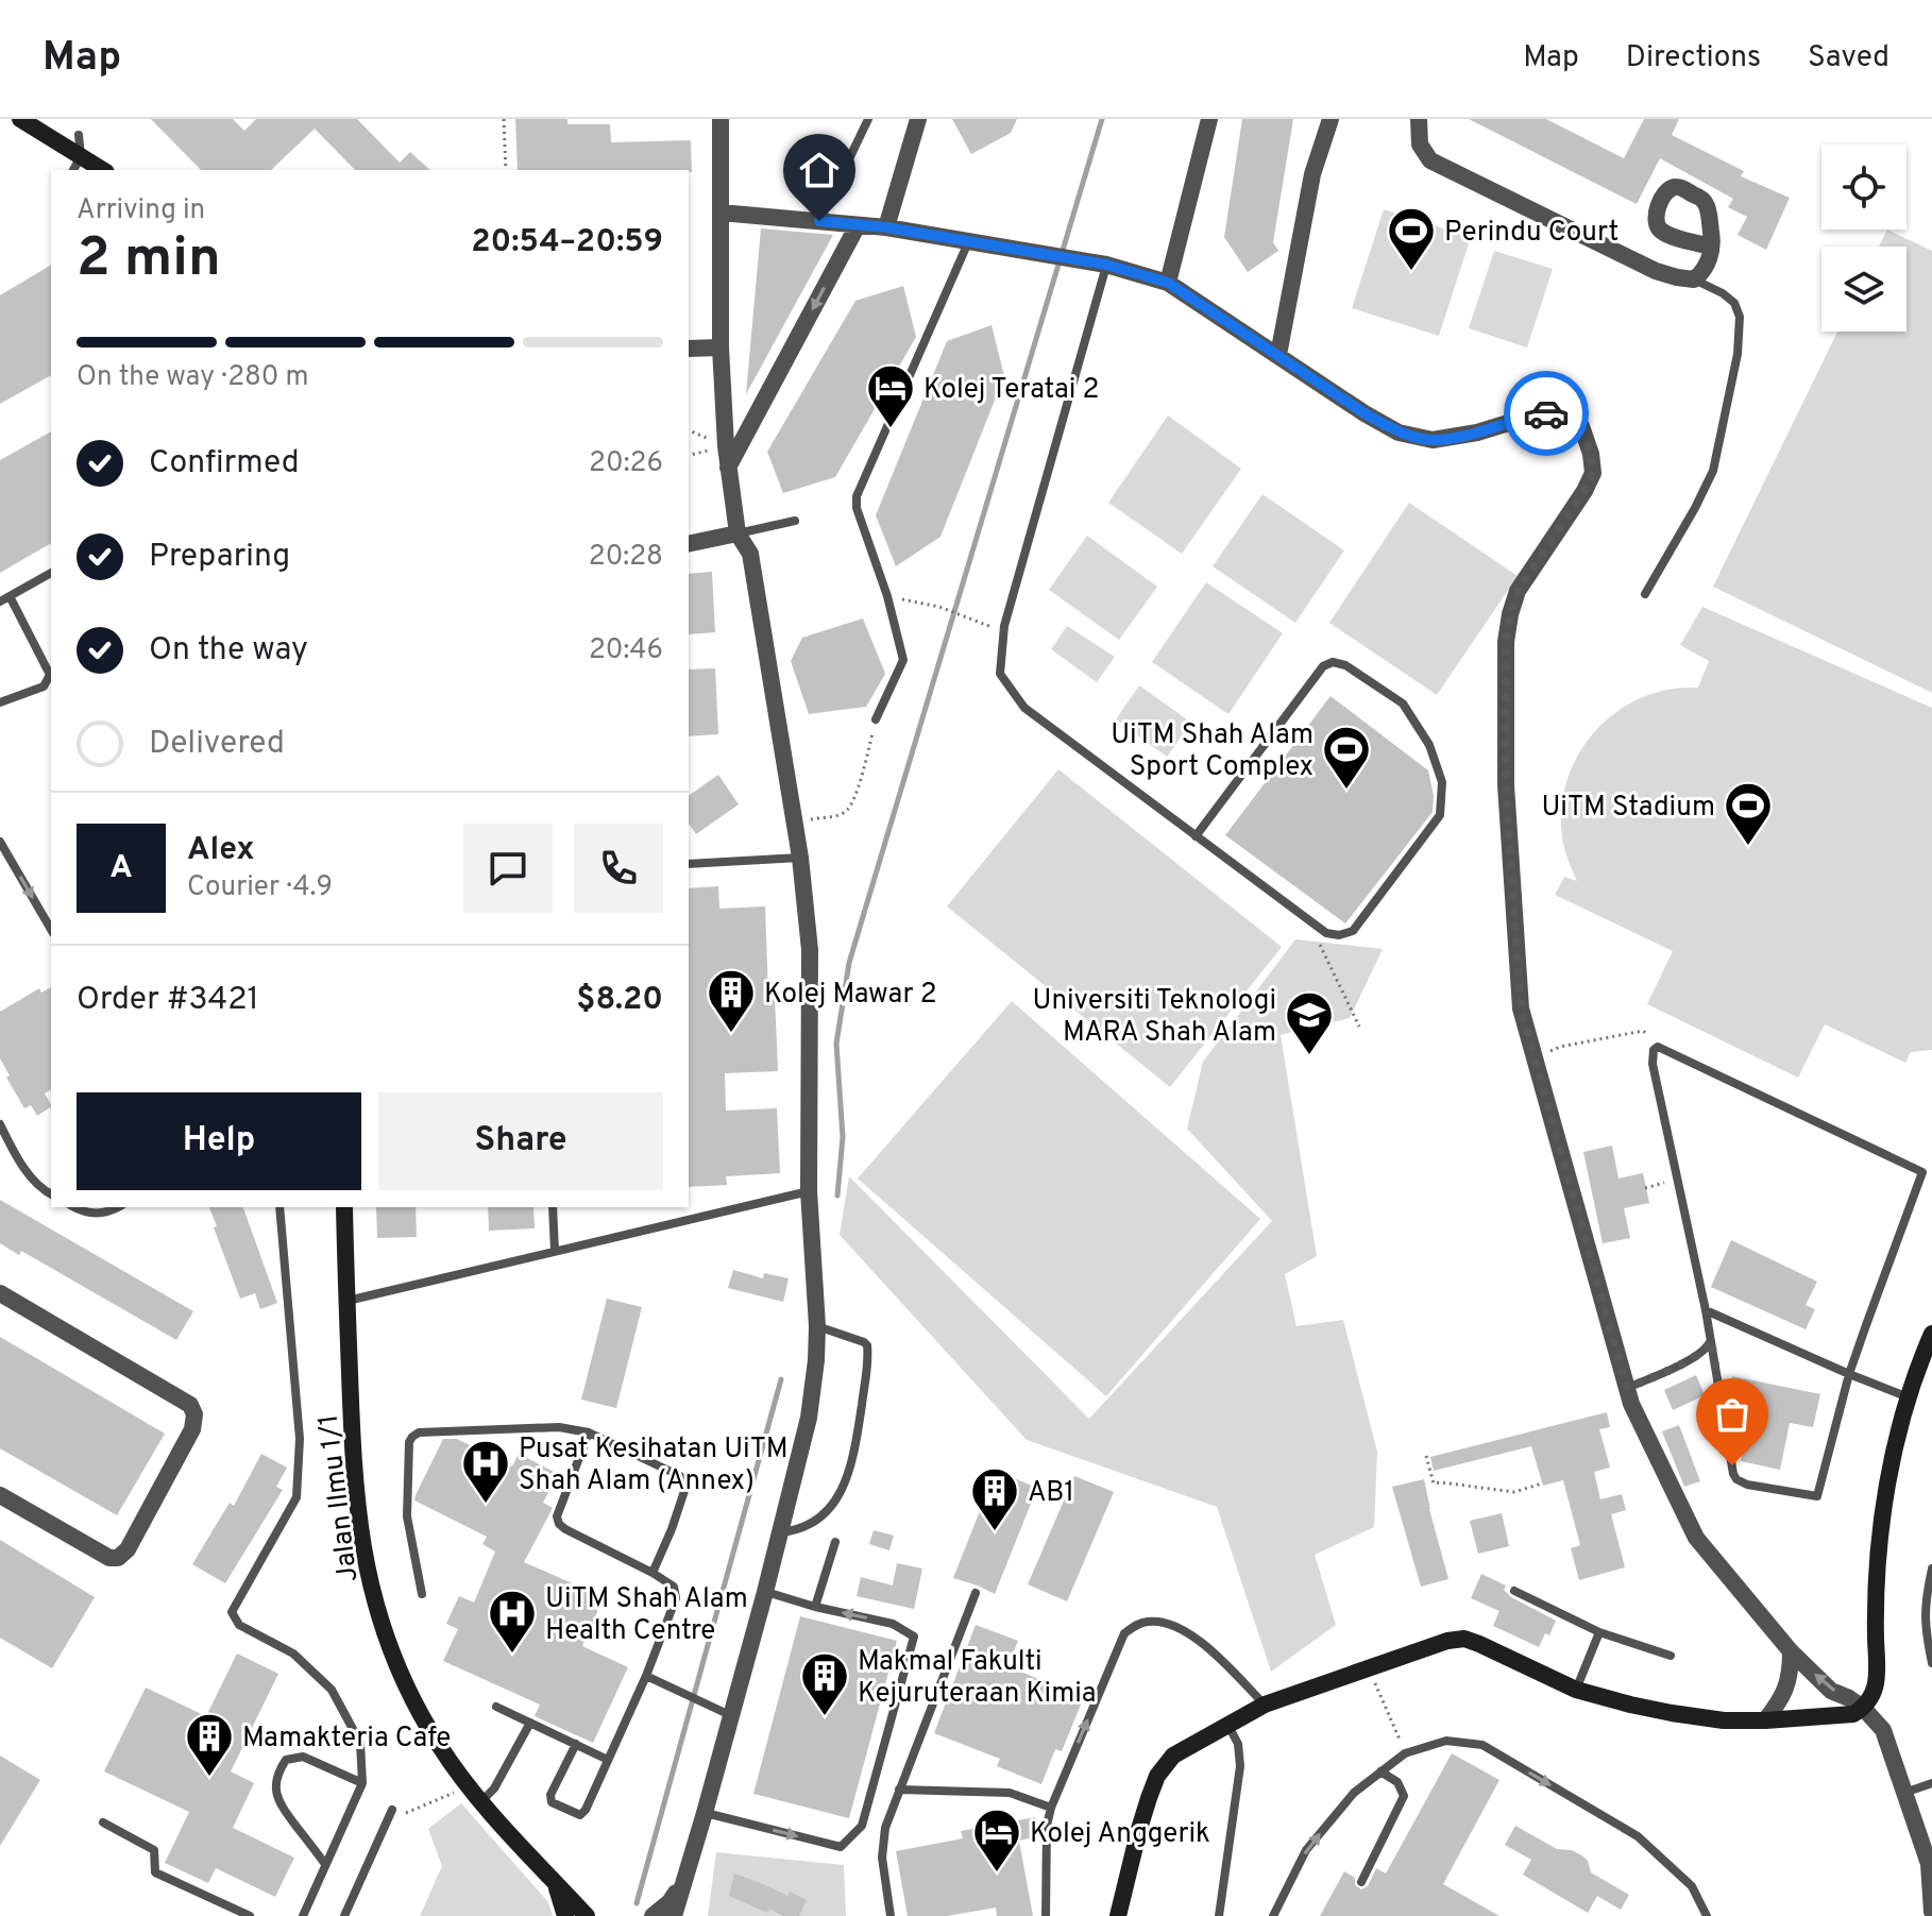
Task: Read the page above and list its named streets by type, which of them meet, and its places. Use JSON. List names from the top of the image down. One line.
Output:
{"streets":{"street":["Jalan Ilmu 1/1"]},"places":{"sports":["Perindu Court","UiTM Shah Alam Sport Complex","UiTM Stadium"],"hotel":["Kolej Teratai 2","Kolej Anggerik"],"building":["Kolej Mawar 2","AB1","Makmal Fakulti Kejuruteraan Kimia","Mamakteria Cafe"],"school or university":["Universiti Teknologi MARA Shah Alam"],"hospital":["Pusat Kesihatan UiTM Shah Alam (Annex)","UiTM Shah Alam Health Centre"]},"page":{"header":"Map","nav":["Map","Directions","Saved"],"heading":["2 min","Arriving in","20:54–20:59"],"panel":["Alex","Courier · 4.9","Order #3421","$8.20"],"bar":"On the way · 280 m","list":[["Confirmed","20:26"],["Preparing","20:28"],["On the way","20:46"],"Delivered"],"round":"A","buttons":["Help","Share"]}}
